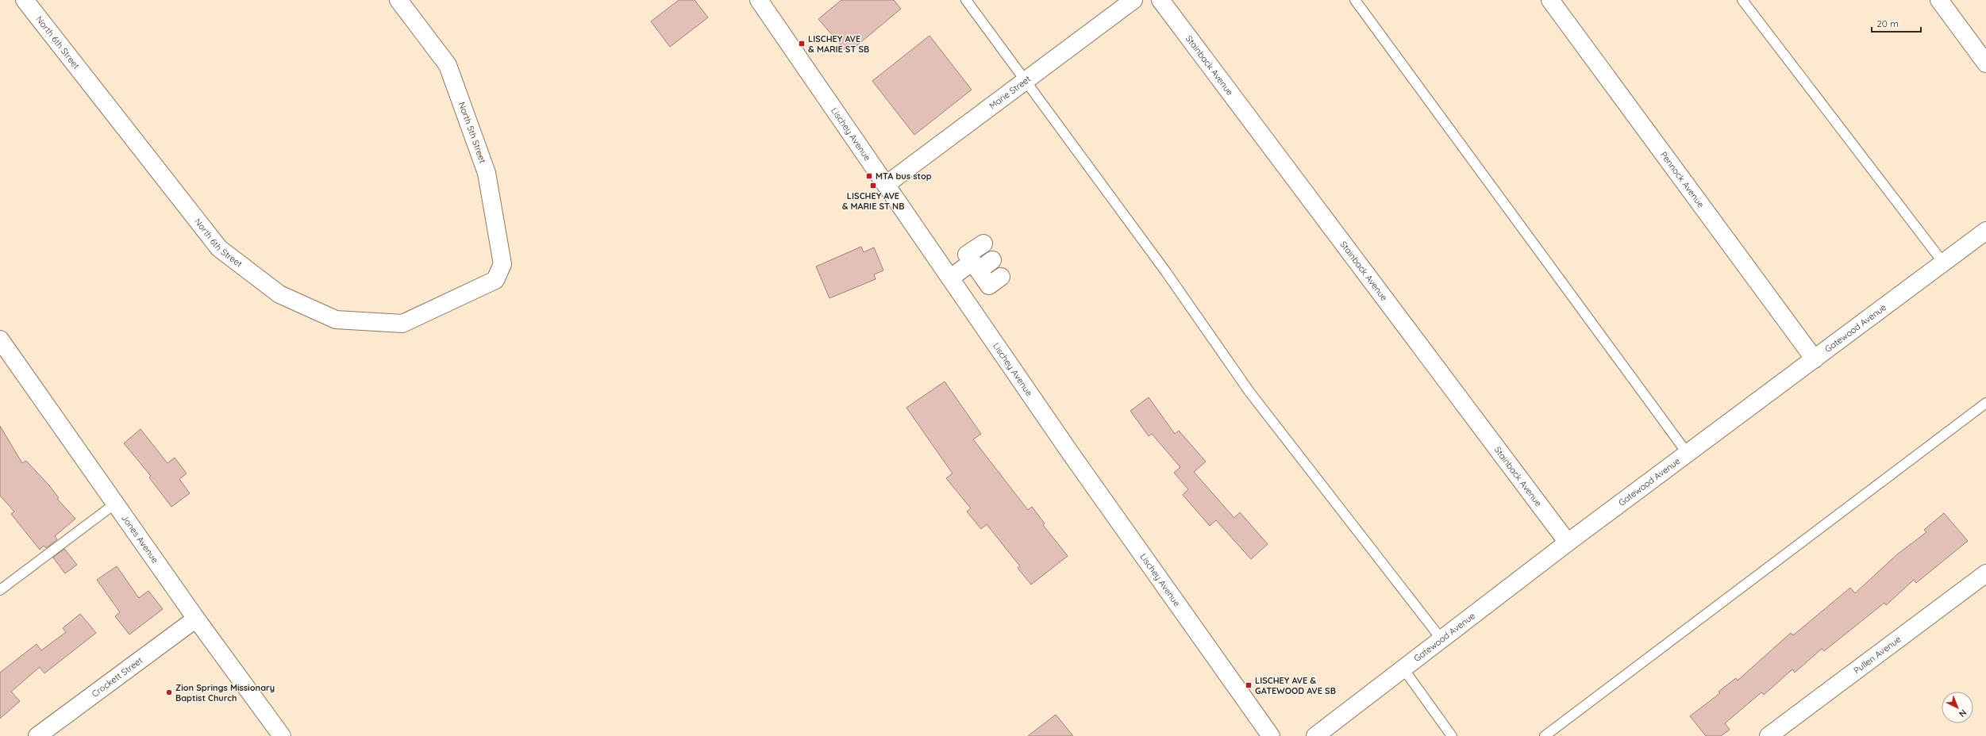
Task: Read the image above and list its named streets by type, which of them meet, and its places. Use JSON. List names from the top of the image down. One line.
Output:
{"streets":{"street":["North 6th Street","Stainback Avenue","Marie Street","North 5th Street","Lischey Avenue","Pennock Avenue","Gatewood Avenue","Jones Avenue","Pullen Avenue","Crockett Street"]},"crossings":[["North 6th Street","North 5th Street"],["Stainback Avenue","Gatewood Avenue"],["Marie Street","Lischey Avenue"],["Pennock Avenue","Gatewood Avenue"],["Jones Avenue","Crockett Street"]],"places":{"transit":["LISCHEY AVE & MARIE ST SB","MTA bus stop","LISCHEY AVE & MARIE ST NB","LISCHEY AVE & GATEWOOD AVE SB"],"other":["Zion Springs Missionary Baptist Church"]},"scale_bar":"20 m","north":"bottom right"}
